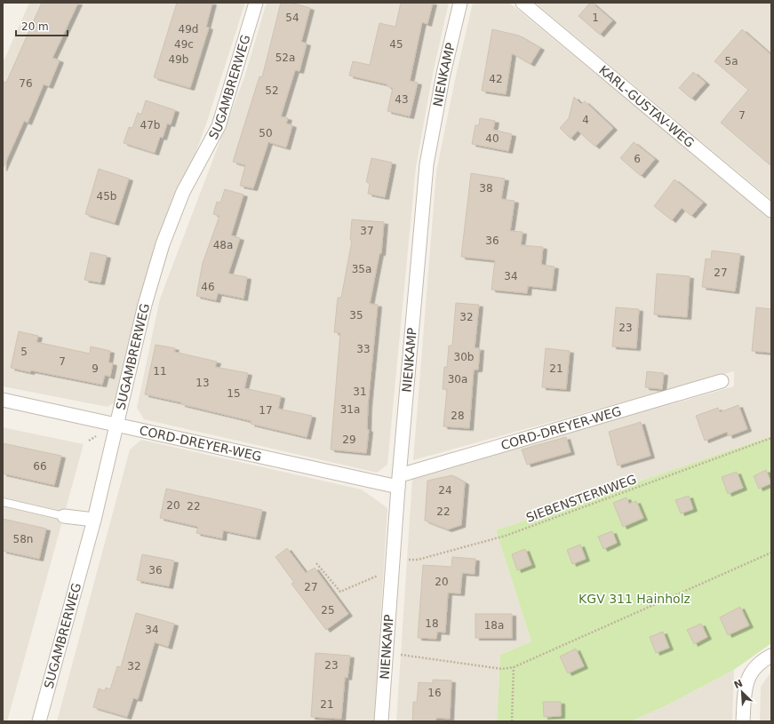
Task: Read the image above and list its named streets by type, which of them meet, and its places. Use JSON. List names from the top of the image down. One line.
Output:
{"streets":{"street":["NIENKAMP","SUGAMBRERWEG","KARL-GUSTAV-WEG","CORD-DREYER-WEG"],"path":["SIEBENSTERNWEG"]},"crossings":[["NIENKAMP","CORD-DREYER-WEG"],["NIENKAMP","SIEBENSTERNWEG"],["SUGAMBRERWEG","CORD-DREYER-WEG"]],"parks":["KGV 311 Hainholz"],"house_numbers":["54","1","49d","49c","45","52a","49b","5a","42","76","52","43","7","4","47b","50","40","6","38","45b","37","36","48a","35a","27","34","46","35","32","23","33","5","30b","7","9","21","11","30a","13","31","15","31a","17","28","29","66","24","20","22","22","58n","36","20","27","25","18","18a","34","23","32","16","21"],"scale_bar":"20 m","north":"top left"}
